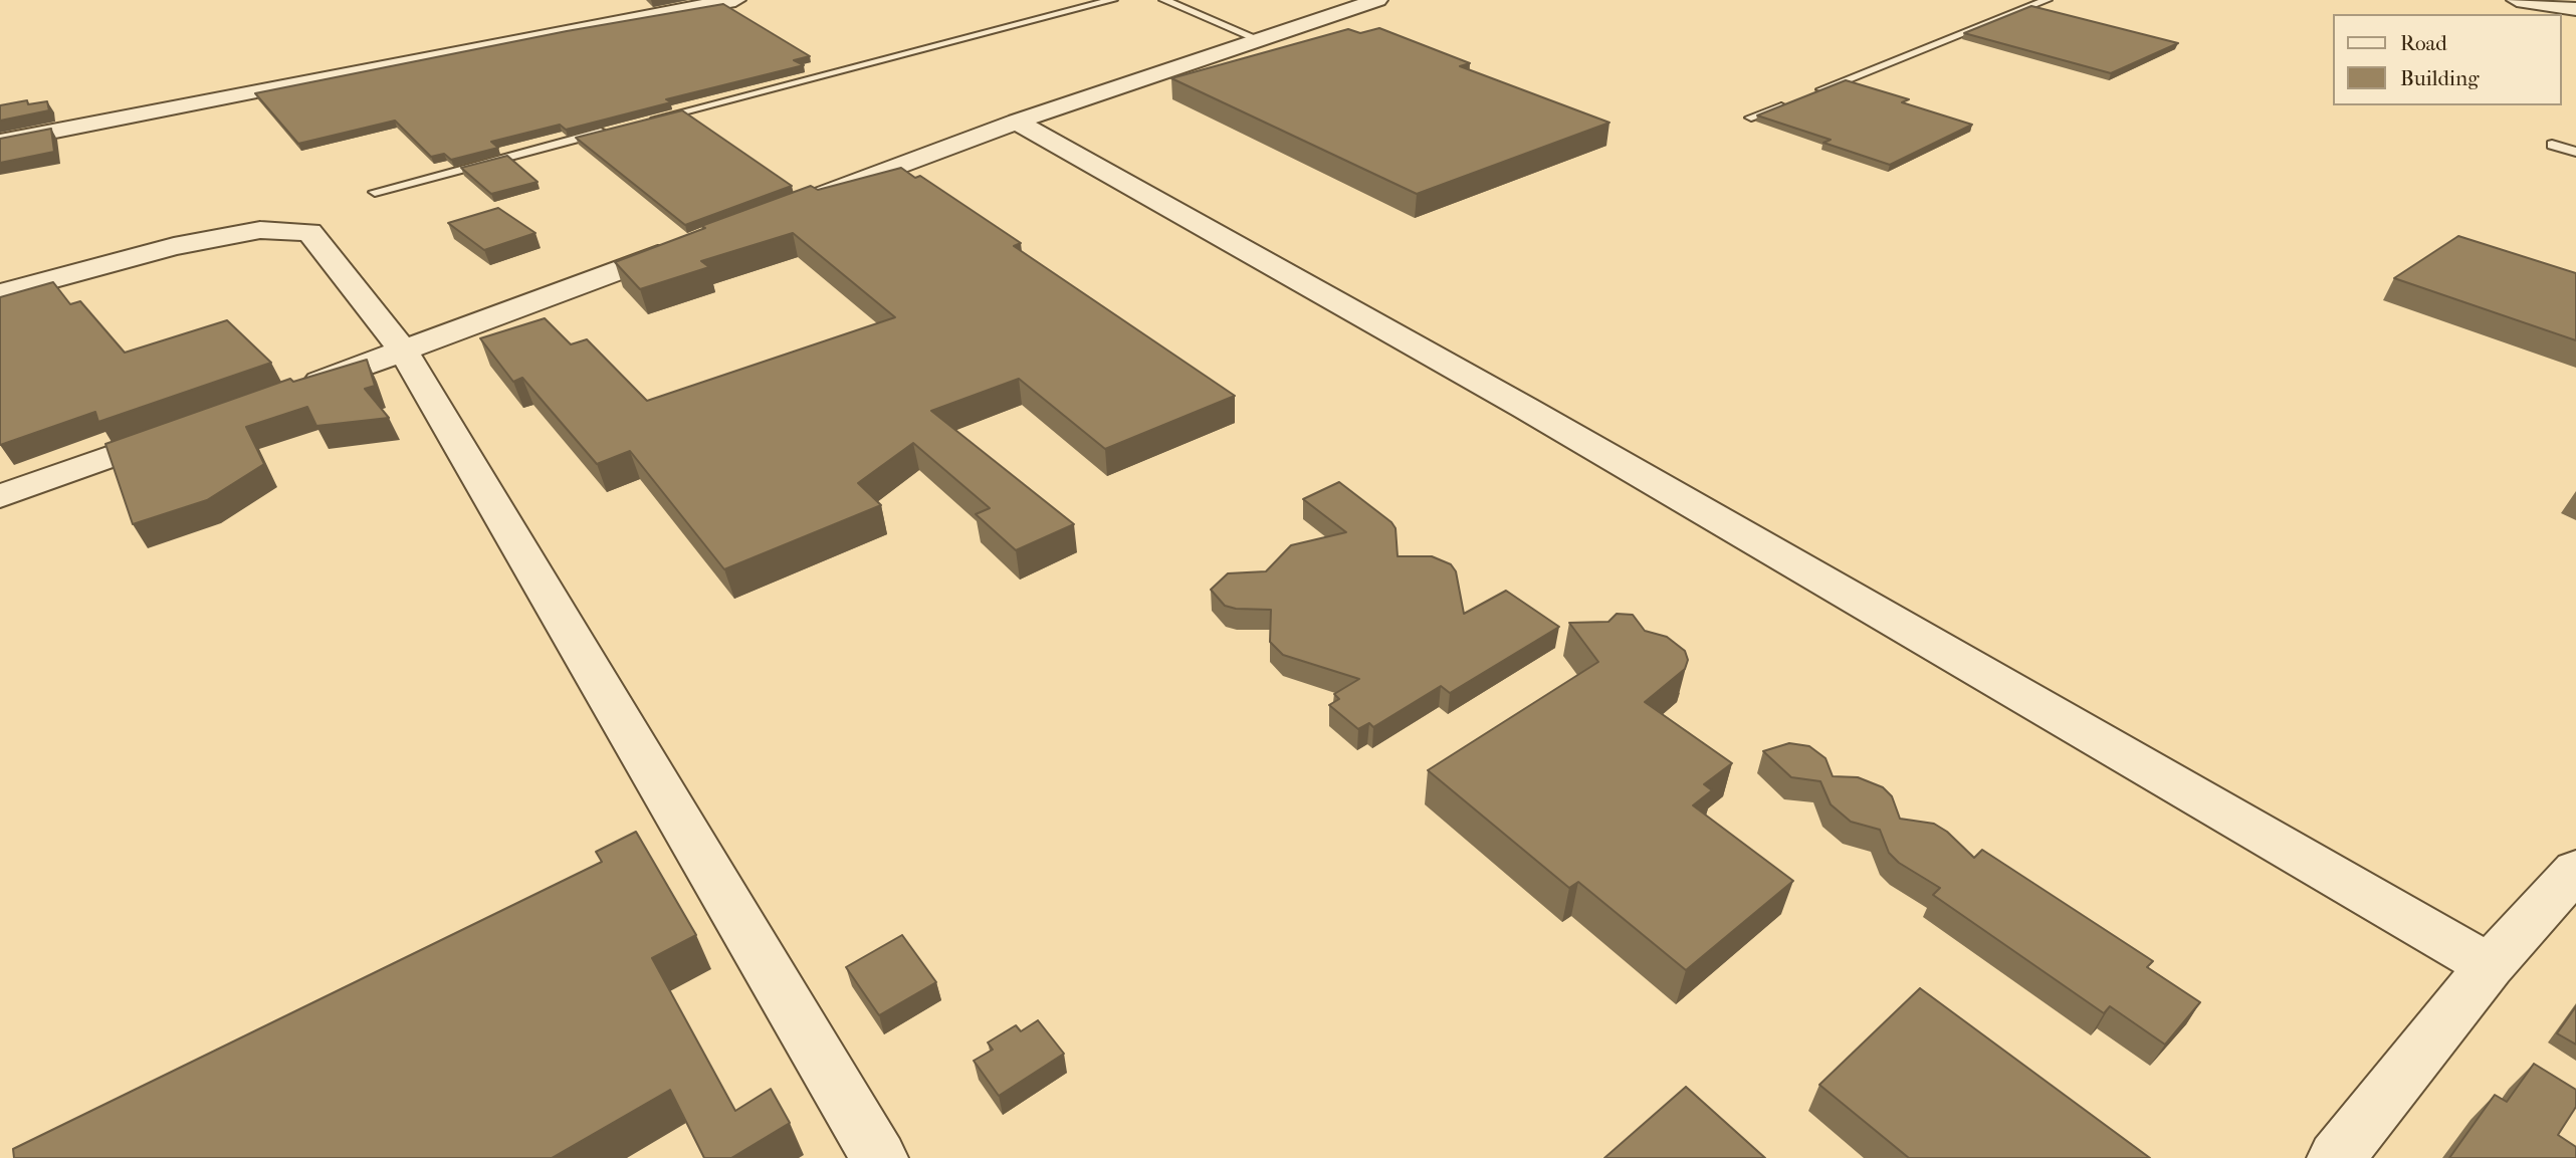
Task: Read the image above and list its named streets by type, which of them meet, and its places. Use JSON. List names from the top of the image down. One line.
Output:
{"legend":["Road","Building"]}
